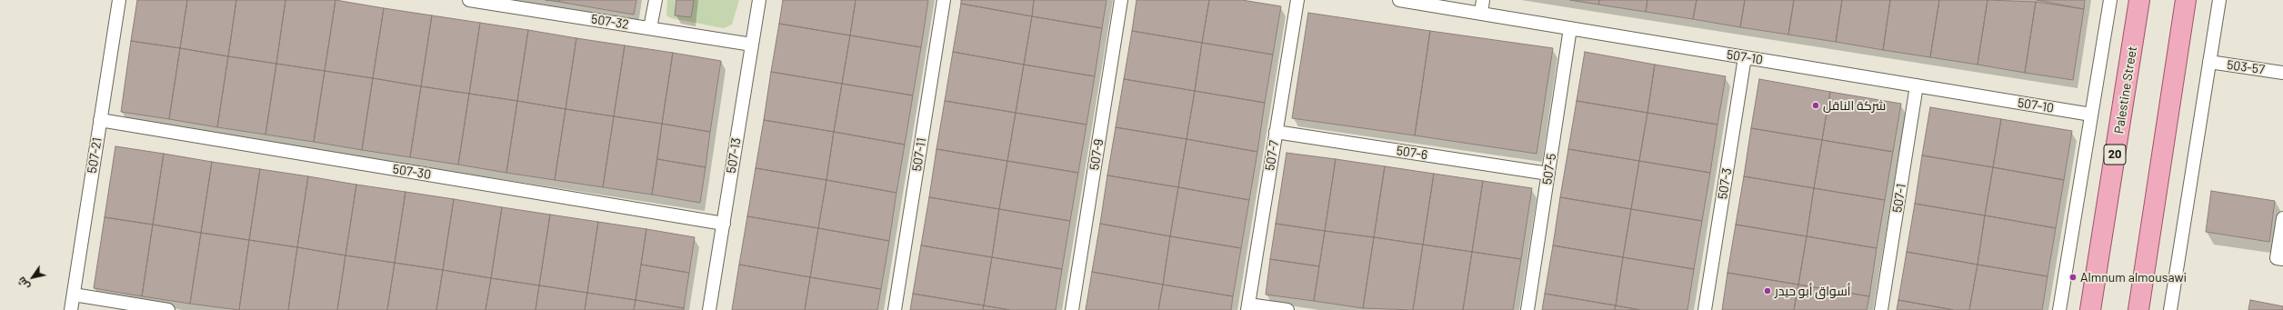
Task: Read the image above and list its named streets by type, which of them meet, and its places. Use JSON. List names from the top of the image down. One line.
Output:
{"streets":{"main road":["Palestine Street","20"],"street":["507-32","507-10","503-57","507-6","507-11","507-9","507-21","507-13","507-7","507-5","507-30","507-3","507-1"]},"crossings":[["507-32","507-13"],["507-10","507-5"],["507-10","507-3"],["507-10","507-1"],["507-6","507-7"],["507-6","507-5"],["507-21","507-30"],["507-13","507-30"]],"places":["شركة الناقل","Almnum almousawi","أسواق أبو حيدر"],"north":"bottom left"}
